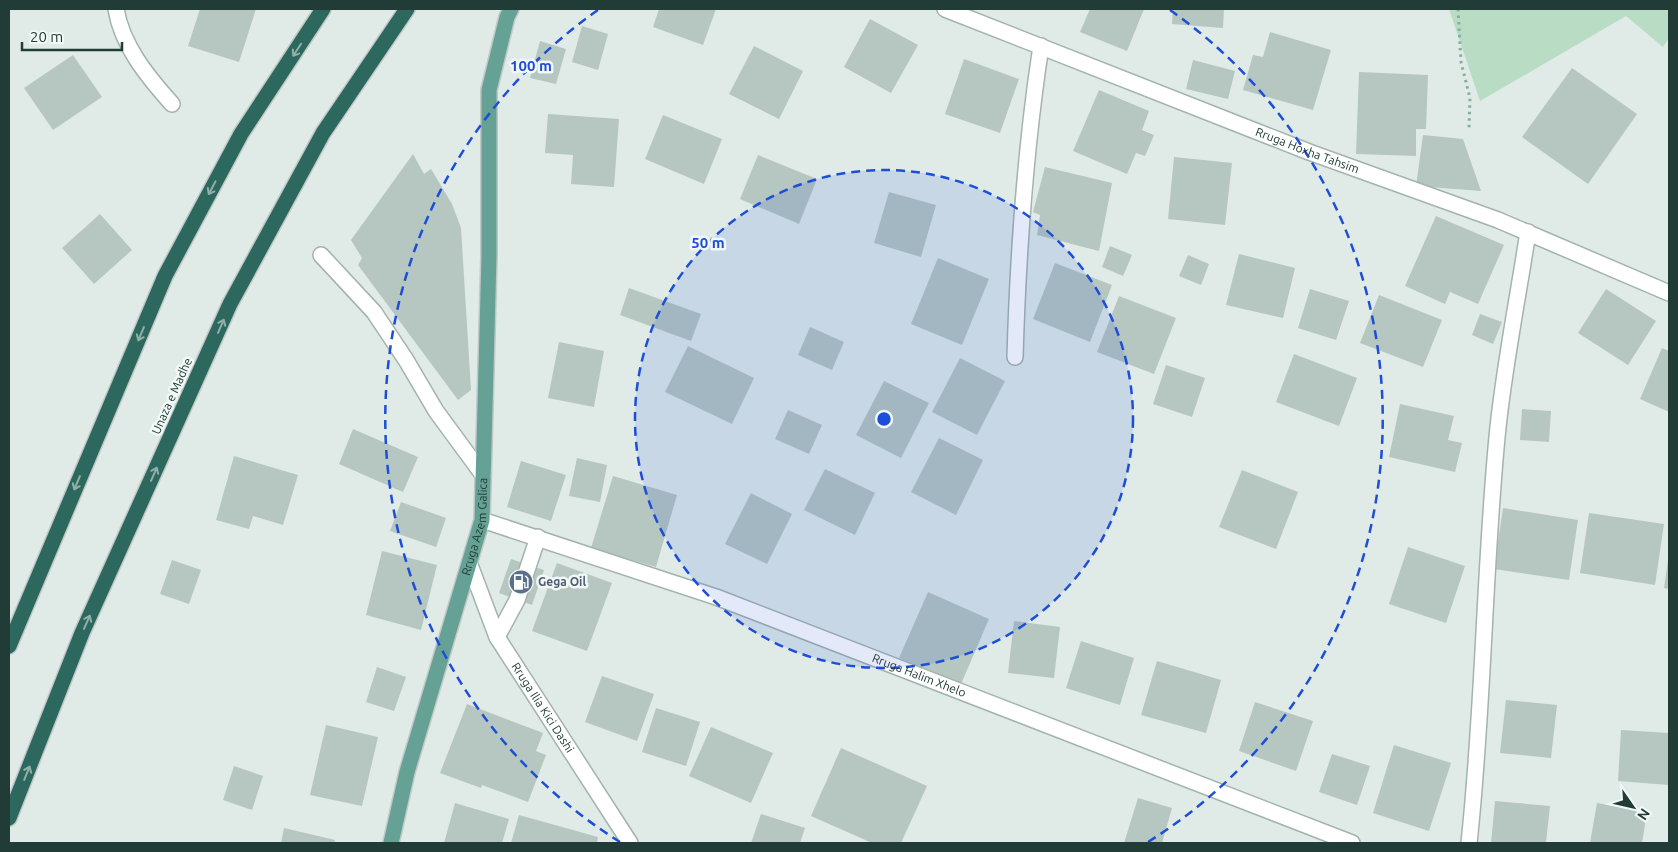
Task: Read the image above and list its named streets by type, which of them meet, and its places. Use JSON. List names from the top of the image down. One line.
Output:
{"streets":{"highway":["Unaza e Madhe"],"main road":["Rruga Azem Galica"],"street":["Rruga Hoxha Tahsim","Rruga Halim Xhelo","Rruga Ilia Kici Dashi"]},"crossings":[["Rruga Azem Galica","Rruga Halim Xhelo"],["Rruga Azem Galica","Rruga Ilia Kici Dashi"]],"places":{"fuel station":["Gega Oil"]},"scale_bar":"20 m","north":"bottom right","rings":["100 m","50 m"]}
